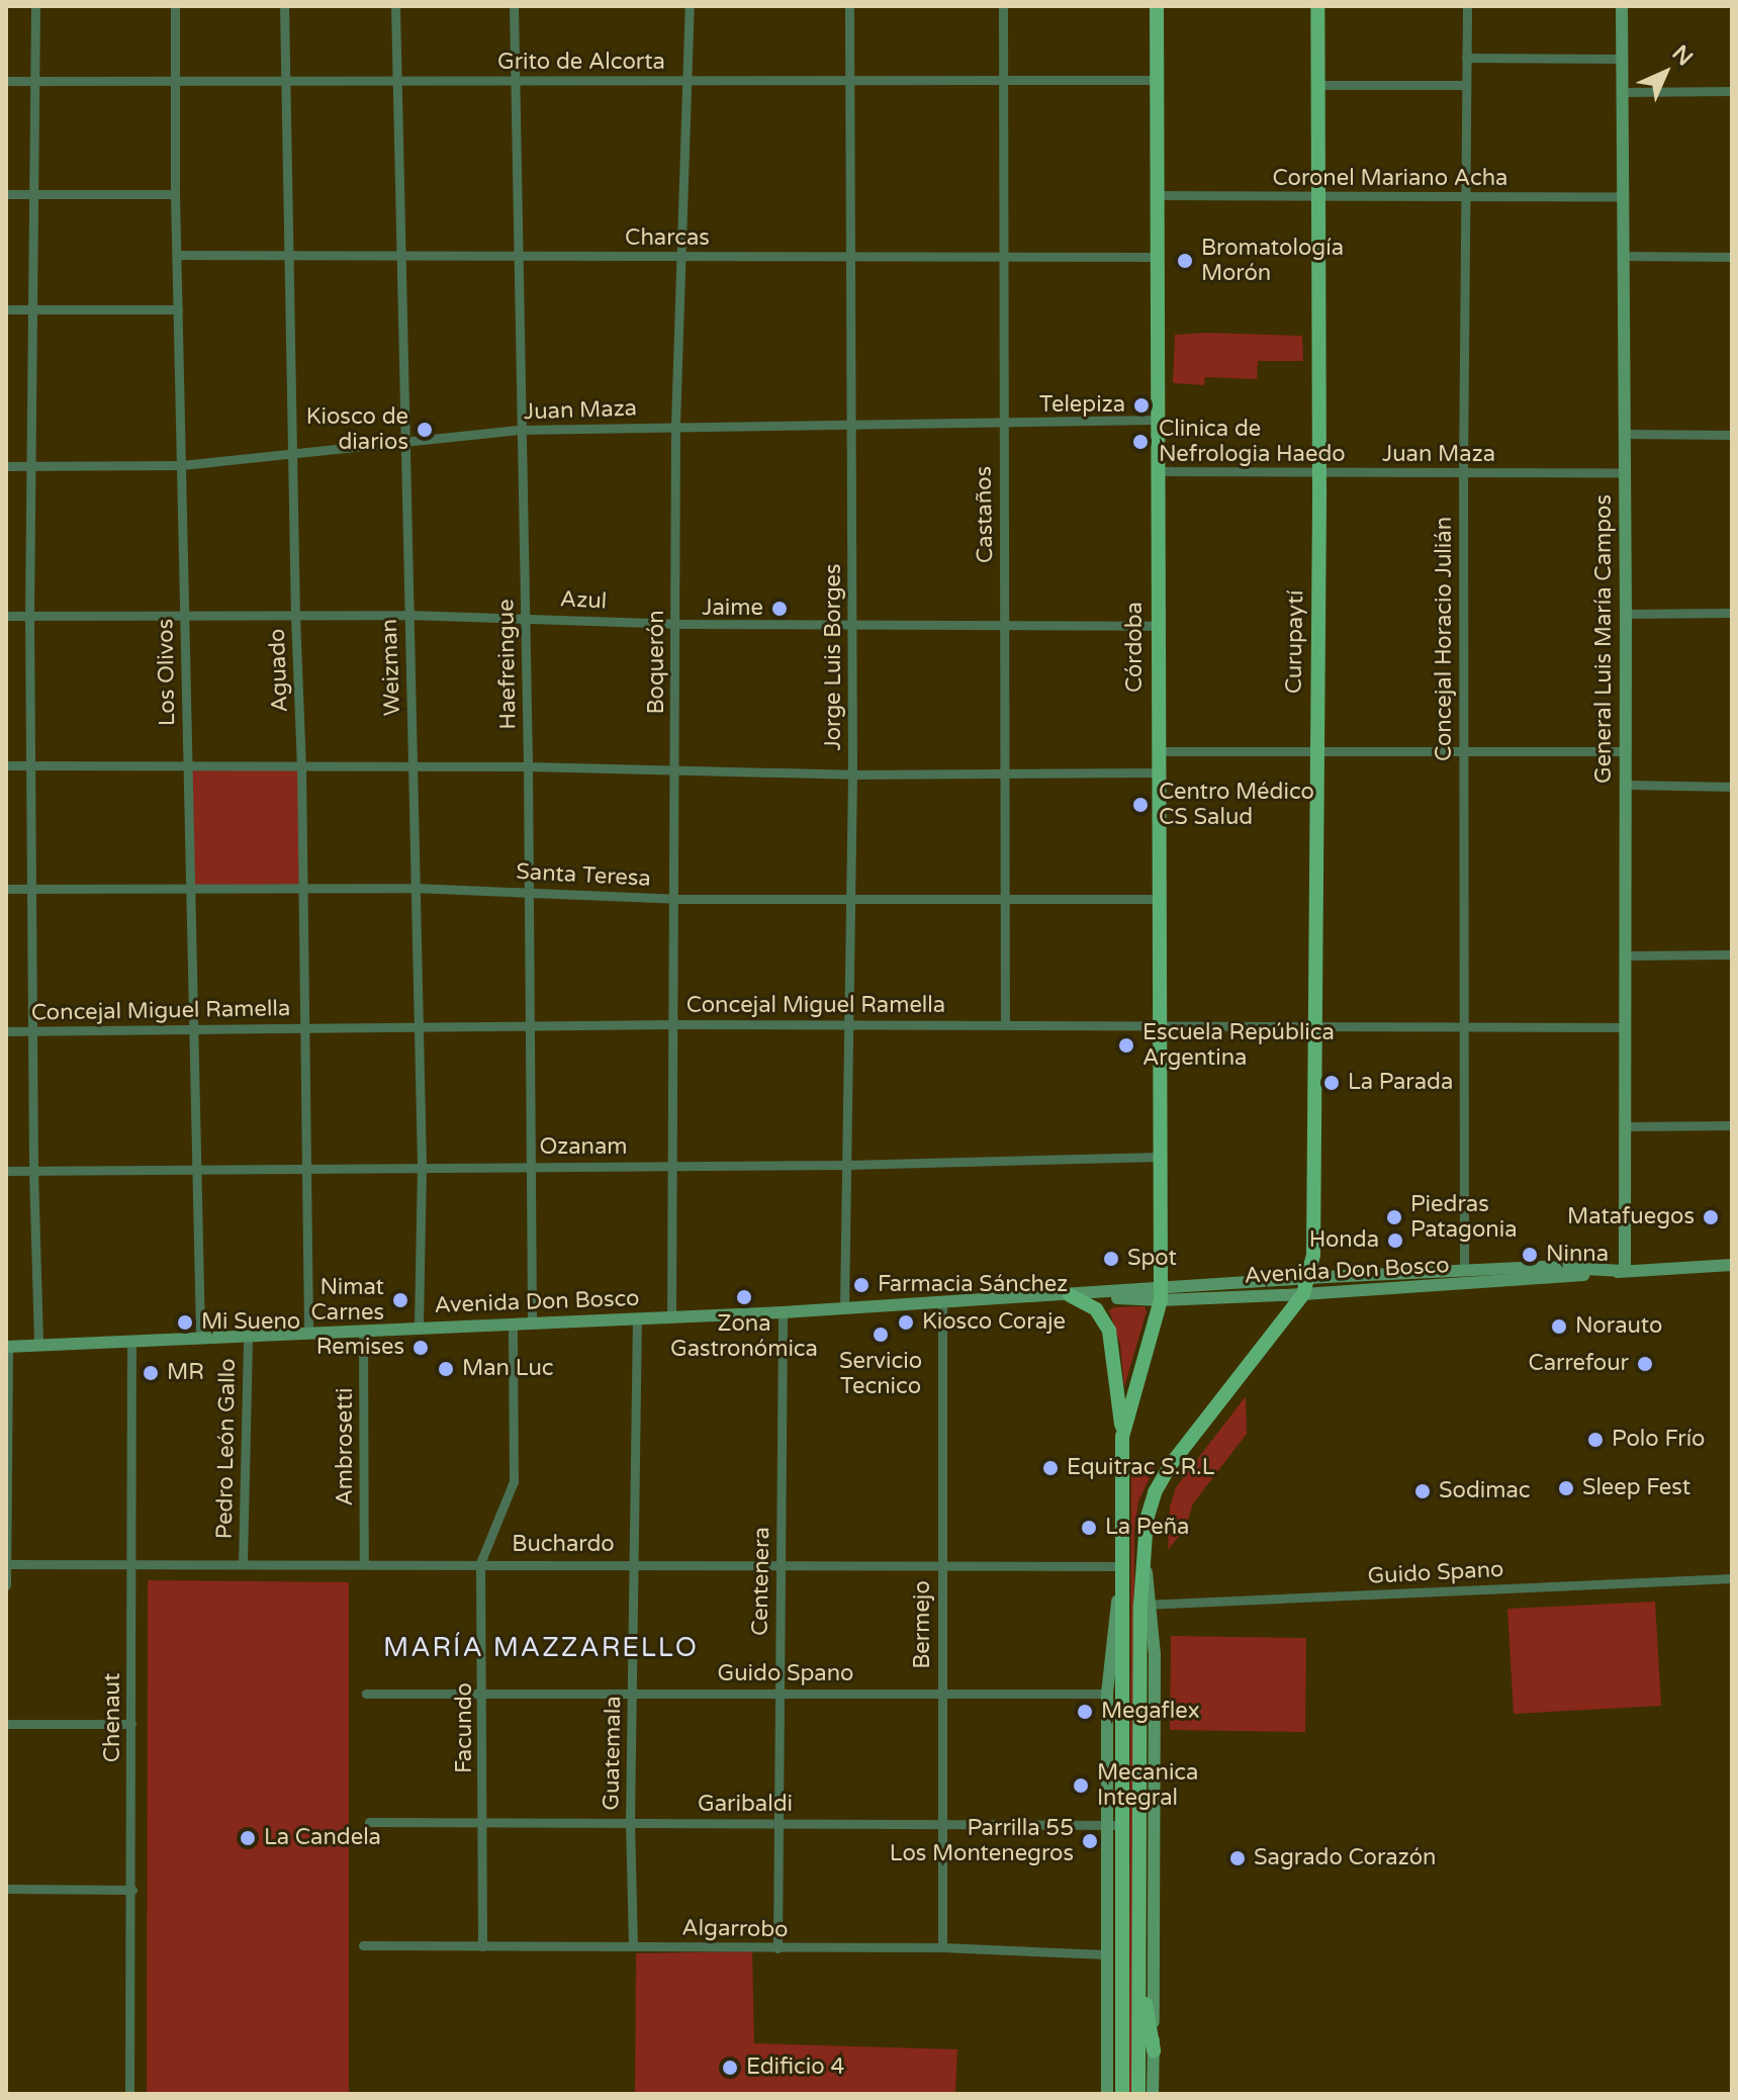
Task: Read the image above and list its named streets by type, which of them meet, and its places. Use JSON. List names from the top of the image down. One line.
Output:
{"streets":{"main road":["General Luis María Campos","Curupaytí","Córdoba","Avenida Don Bosco"],"street":["Grito de Alcorta","Coronel Mariano Acha","Charcas","Juan Maza","Castaños","Azul","Concejal Horacio Julián","Jorge Luis Borges","Boquerón","Haefreingue","Weizman","Aguado","Los Olivos","Santa Teresa","Concejal Miguel Ramella","Ozanam","Ambrosetti","Pedro León Gallo","Buchardo","Guido Spano","Centenera","Bermejo","Chenaut","Facundo","Guatemala","Garibaldi","Algarrobo"]},"crossings":[["Grito de Alcorta","Castaños"],["Grito de Alcorta","Córdoba"],["Grito de Alcorta","Jorge Luis Borges"],["Grito de Alcorta","Boquerón"],["Grito de Alcorta","Haefreingue"],["Grito de Alcorta","Weizman"],["Grito de Alcorta","Aguado"],["Grito de Alcorta","Los Olivos"],["Coronel Mariano Acha","Concejal Horacio Julián"],["Coronel Mariano Acha","General Luis María Campos"],["Coronel Mariano Acha","Curupaytí"],["Coronel Mariano Acha","Córdoba"],["Charcas","Castaños"],["Charcas","Córdoba"],["Charcas","Jorge Luis Borges"],["Charcas","Boquerón"],["Charcas","Haefreingue"],["Charcas","Weizman"],["Charcas","Aguado"],["Charcas","Los Olivos"],["Juan Maza","Castaños"],["Juan Maza","Concejal Horacio Julián"],["Juan Maza","General Luis María Campos"],["Juan Maza","Curupaytí"],["Juan Maza","Córdoba"],["Juan Maza","Jorge Luis Borges"],["Juan Maza","Boquerón"],["Juan Maza","Haefreingue"],["Juan Maza","Weizman"],["Juan Maza","Aguado"],["Juan Maza","Los Olivos"],["Castaños","Azul"],["Castaños","Santa Teresa"],["Castaños","Concejal Miguel Ramella"],["Azul","Córdoba"],["Azul","Jorge Luis Borges"],["Azul","Boquerón"],["Azul","Haefreingue"],["Azul","Weizman"],["Azul","Aguado"],["Azul","Los Olivos"],["Concejal Horacio Julián","Concejal Miguel Ramella"],["Concejal Horacio Julián","Avenida Don Bosco"],["General Luis María Campos","Concejal Miguel Ramella"],["General Luis María Campos","Avenida Don Bosco"],["Curupaytí","Concejal Miguel Ramella"],["Curupaytí","Avenida Don Bosco"],["Córdoba","Santa Teresa"],["Córdoba","Concejal Miguel Ramella"],["Córdoba","Ozanam"],["Córdoba","Avenida Don Bosco"],["Jorge Luis Borges","Santa Teresa"],["Jorge Luis Borges","Concejal Miguel Ramella"],["Jorge Luis Borges","Ozanam"],["Jorge Luis Borges","Avenida Don Bosco"],["Boquerón","Santa Teresa"],["Boquerón","Concejal Miguel Ramella"],["Boquerón","Ozanam"],["Boquerón","Avenida Don Bosco"],["Haefreingue","Santa Teresa"],["Haefreingue","Concejal Miguel Ramella"],["Haefreingue","Ozanam"],["Haefreingue","Avenida Don Bosco"],["Weizman","Santa Teresa"],["Weizman","Concejal Miguel Ramella"],["Weizman","Ozanam"],["Weizman","Avenida Don Bosco"],["Aguado","Santa Teresa"],["Aguado","Concejal Miguel Ramella"],["Aguado","Ozanam"],["Aguado","Avenida Don Bosco"],["Los Olivos","Santa Teresa"],["Los Olivos","Concejal Miguel Ramella"],["Los Olivos","Ozanam"],["Los Olivos","Avenida Don Bosco"],["Avenida Don Bosco","Ambrosetti"],["Avenida Don Bosco","Pedro León Gallo"],["Avenida Don Bosco","Centenera"],["Avenida Don Bosco","Bermejo"],["Avenida Don Bosco","Chenaut"],["Avenida Don Bosco","Facundo"],["Avenida Don Bosco","Guatemala"],["Ambrosetti","Buchardo"],["Pedro León Gallo","Buchardo"],["Buchardo","Centenera"],["Buchardo","Bermejo"],["Buchardo","Chenaut"],["Buchardo","Facundo"],["Buchardo","Guatemala"],["Guido Spano","Centenera"],["Guido Spano","Bermejo"],["Guido Spano","Facundo"],["Guido Spano","Guatemala"],["Centenera","Garibaldi"],["Centenera","Algarrobo"],["Bermejo","Garibaldi"],["Bermejo","Algarrobo"],["Facundo","Garibaldi"],["Facundo","Algarrobo"],["Guatemala","Garibaldi"],["Guatemala","Algarrobo"]],"districts":["MARÍA MAZZARELLO"],"places":["Bromatología Morón","Telepiza","Kiosco de diarios","Clinica de Nefrologia Haedo","Jaime","Centro Médico CS Salud","Escuela República Argentina","La Parada","Piedras Patagonia","Matafuegos","Honda","Ninna","Spot","Farmacia Sánchez","Zona Gastronómica","Nimat Carnes","Mi Sueno","Kiosco Coraje","Norauto","Servicio Tecnico","Remises","Carrefour","Man Luc","MR","Polo Frío","Equitrac S.R.L","Sleep Fest","Sodimac","La Peña","Megaflex","Mecanica Integral","La Candela","Parrilla 55 Los Montenegros","Sagrado Corazón","Edificio 4"],"north":"top right"}
